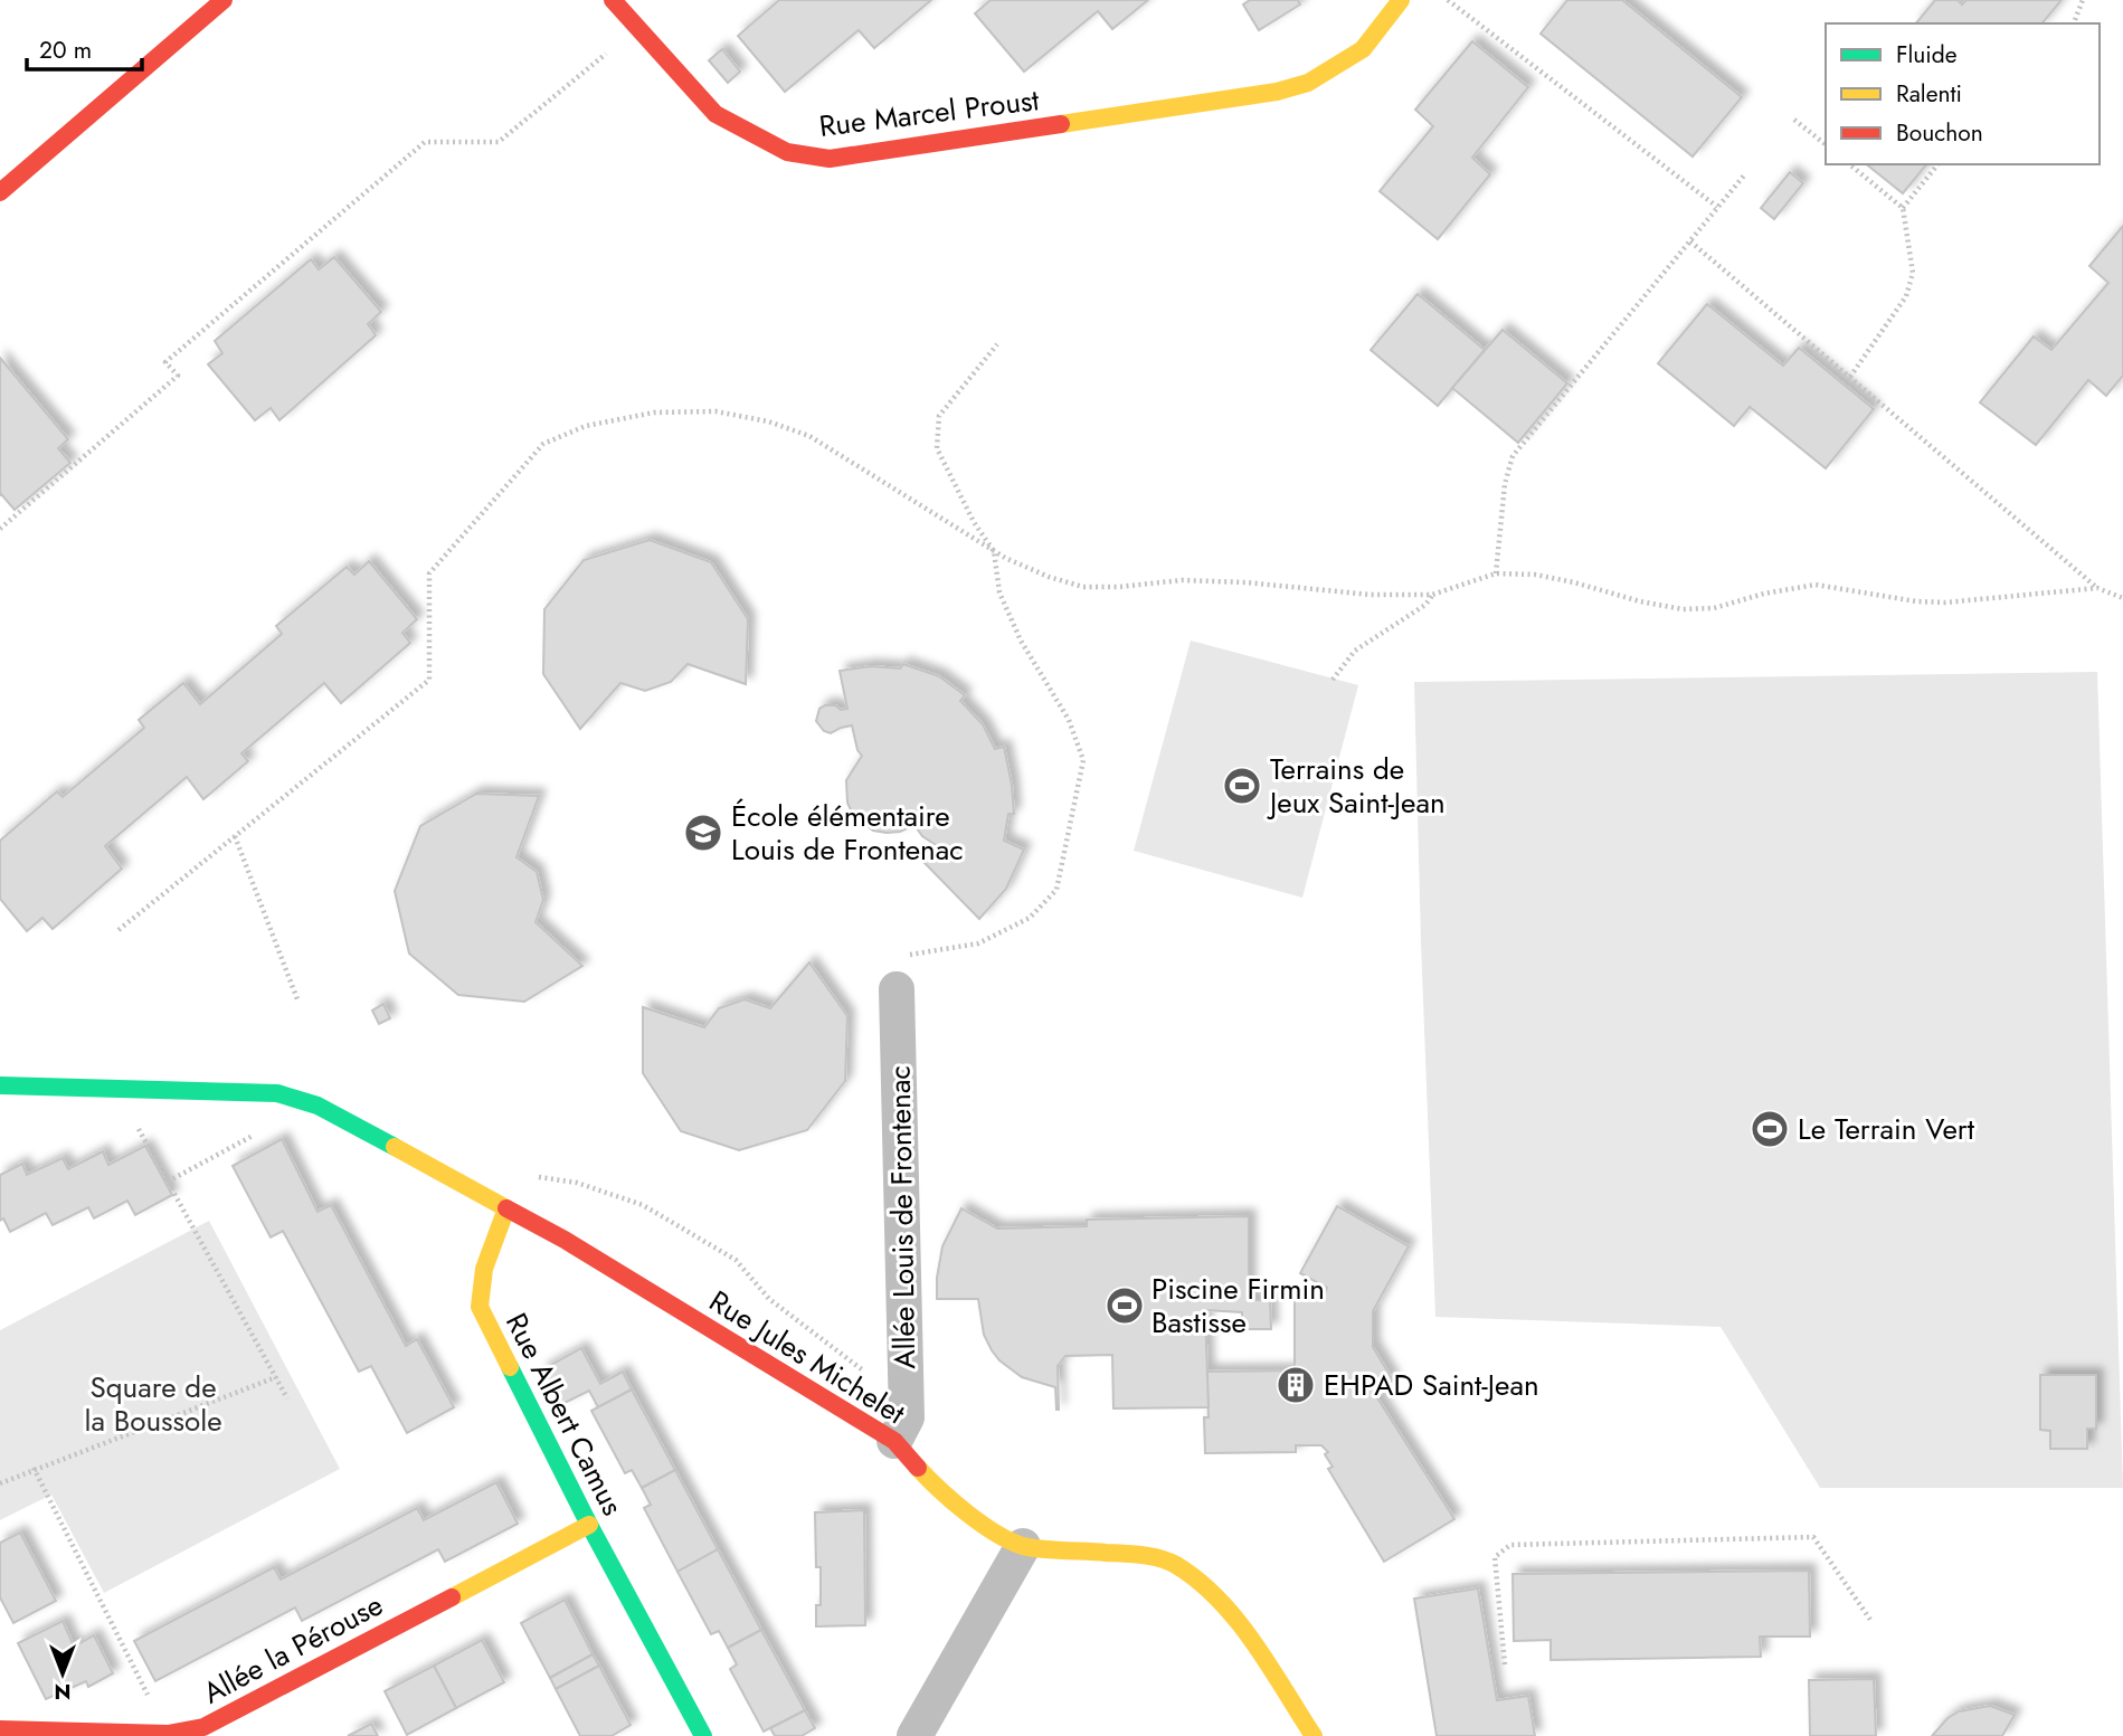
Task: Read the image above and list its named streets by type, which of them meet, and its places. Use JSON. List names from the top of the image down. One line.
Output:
{"streets":{"street":["Rue Marcel Proust","Allée Louis de Frontenac","Rue Jules Michelet","Rue Albert Camus","Allée la Pérouse"]},"crossings":[["Allée Louis de Frontenac","Rue Jules Michelet"],["Rue Jules Michelet","Rue Albert Camus"],["Rue Albert Camus","Allée la Pérouse"]],"parks":["Square de la Boussole"],"places":{"sports":["Terrains de Jeux Saint-Jean","Le Terrain Vert","Piscine Firmin Bastisse"],"school or university":["École élémentaire Louis de Frontenac"],"building":["EHPAD Saint-Jean"]},"legend":["Fluide","Ralenti","Bouchon"],"scale_bar":"20 m","north":"bottom"}
